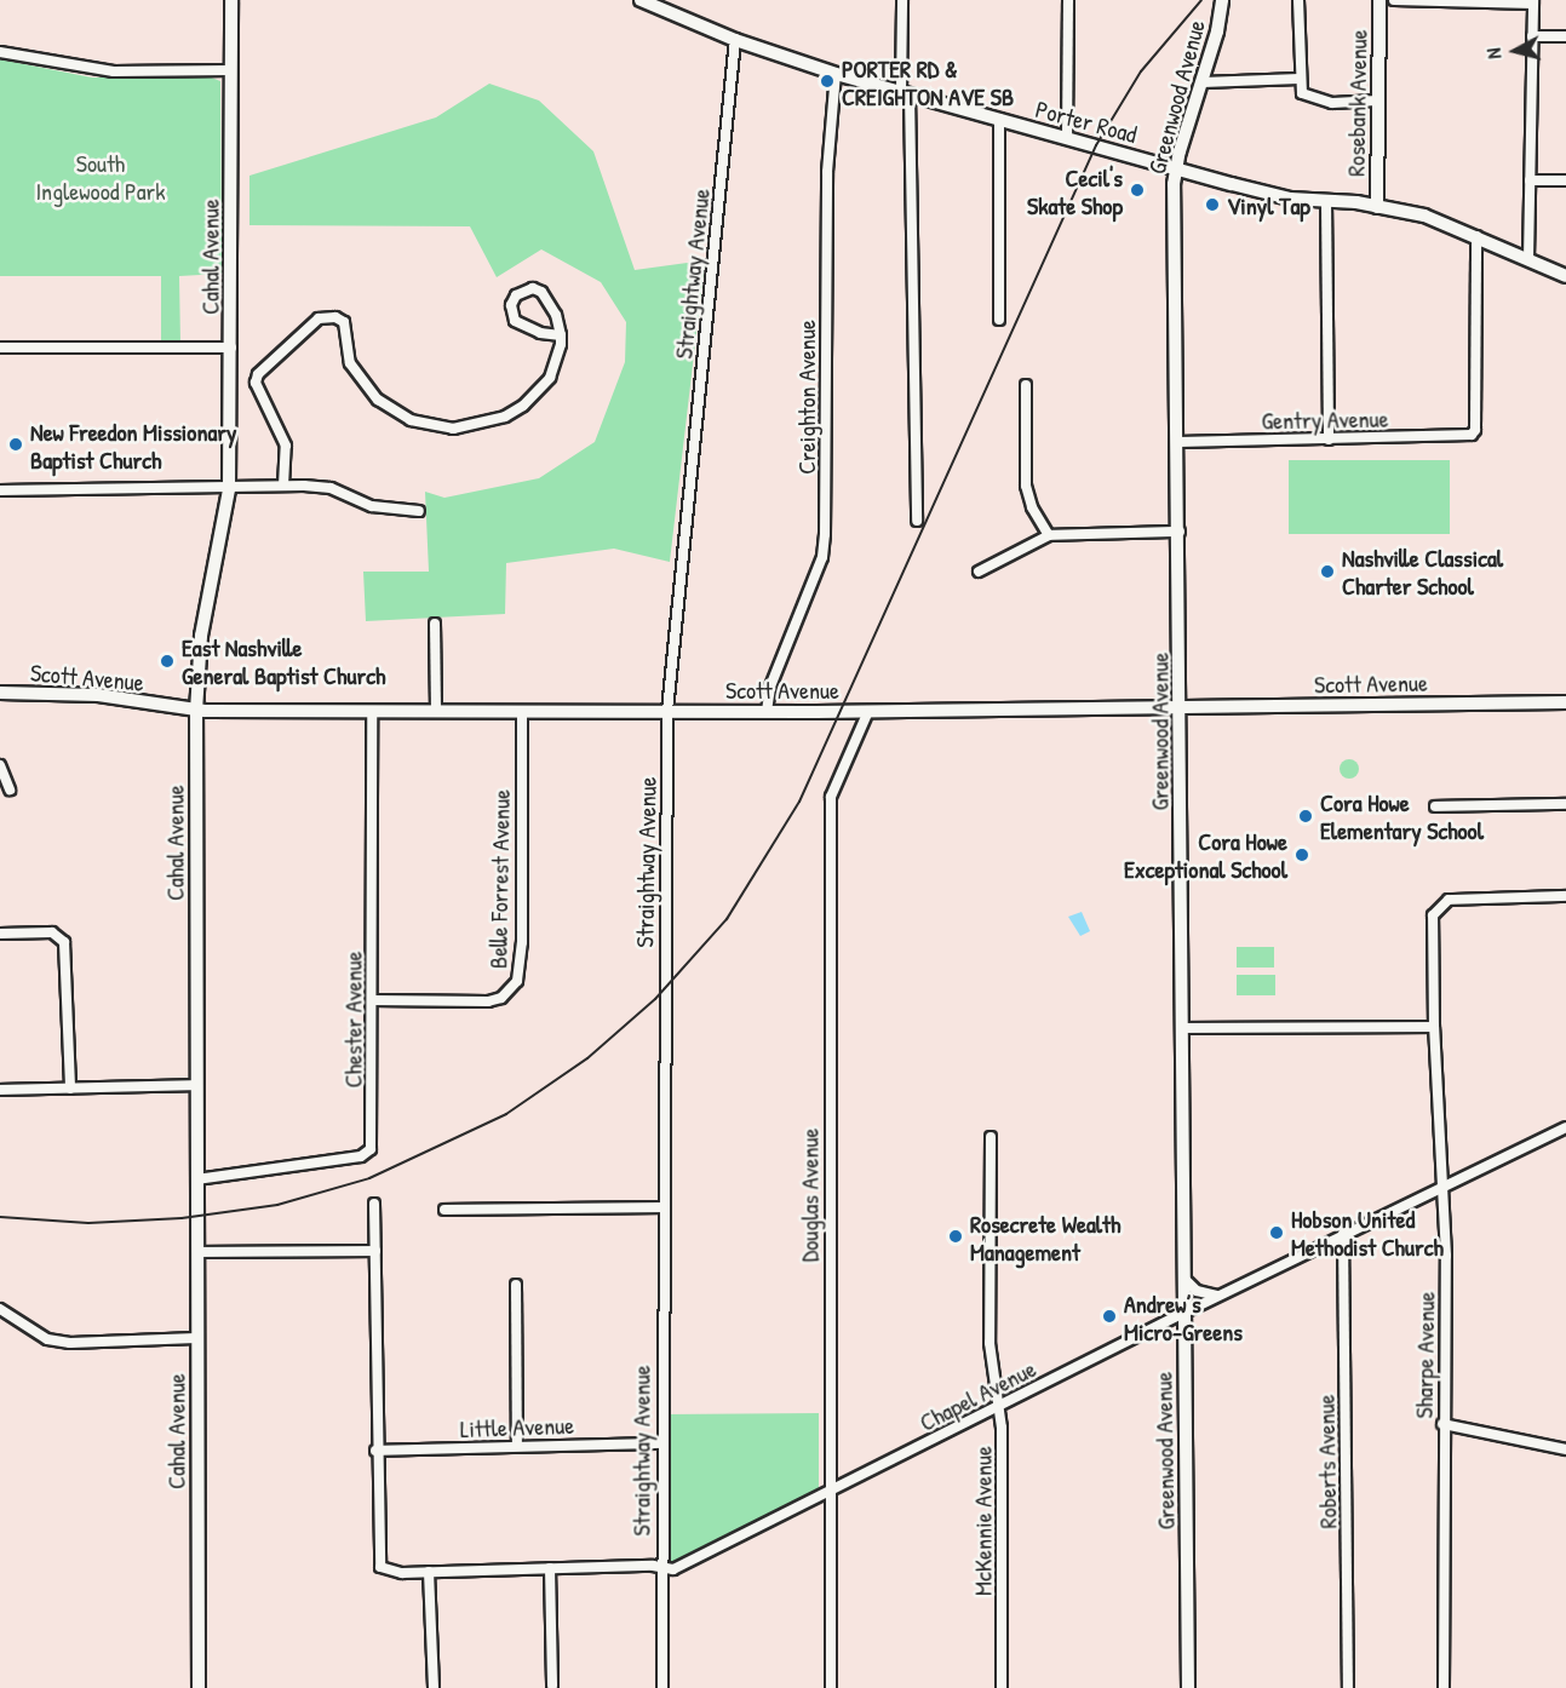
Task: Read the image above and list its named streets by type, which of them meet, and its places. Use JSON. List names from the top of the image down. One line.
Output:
{"streets":{"street":["Greenwood Avenue","Rosebank Avenue","Porter Road","Cahal Avenue","Straightway Avenue","Creighton Avenue","Gentry Avenue","Scott Avenue","Belle Forrest Avenue","Chester Avenue","Douglas Avenue","Sharpe Avenue","Chapel Avenue","Little Avenue","Roberts Avenue","McKennie Avenue"]},"crossings":[["Greenwood Avenue","Porter Road"],["Greenwood Avenue","Gentry Avenue"],["Greenwood Avenue","Scott Avenue"],["Greenwood Avenue","Chapel Avenue"],["Rosebank Avenue","Porter Road"],["Porter Road","Straightway Avenue"],["Porter Road","Creighton Avenue"],["Porter Road","Gentry Avenue"],["Cahal Avenue","Scott Avenue"],["Cahal Avenue","Chester Avenue"],["Straightway Avenue","Scott Avenue"],["Straightway Avenue","Chapel Avenue"],["Straightway Avenue","Little Avenue"],["Creighton Avenue","Scott Avenue"],["Scott Avenue","Belle Forrest Avenue"],["Scott Avenue","Chester Avenue"],["Scott Avenue","Douglas Avenue"],["Belle Forrest Avenue","Chester Avenue"],["Douglas Avenue","Chapel Avenue"],["Sharpe Avenue","Chapel Avenue"],["Chapel Avenue","Little Avenue"],["Chapel Avenue","Roberts Avenue"],["Chapel Avenue","McKennie Avenue"]],"parks":["South Inglewood Park"],"places":["PORTER RD & CREIGHTON AVE SB","Cecil's Skate Shop","Vinyl Tap","New Freedon Missionary Baptist Church","Nashville Classical Charter School","East Nashville General Baptist Church","Cora Howe Elementary School","Cora Howe Exceptional School","Hobson United Methodist Church","Rosecrete Wealth Management","Andrew’s Micro-Greens"],"north":"left"}
